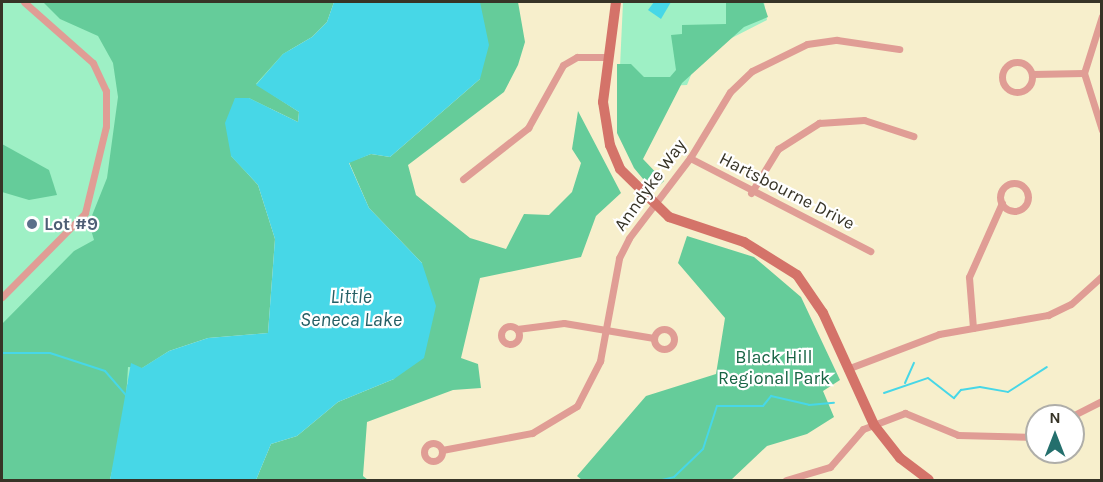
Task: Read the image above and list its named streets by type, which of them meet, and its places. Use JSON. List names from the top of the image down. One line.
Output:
{"streets":{"street":["Anndyke Way","Hartsbourne Drive"]},"crossings":[["Anndyke Way","Hartsbourne Drive"]],"water":["Little Seneca Lake"],"parks":["Black Hill Regional Park"],"places":["Lot #9"],"north":"top"}
